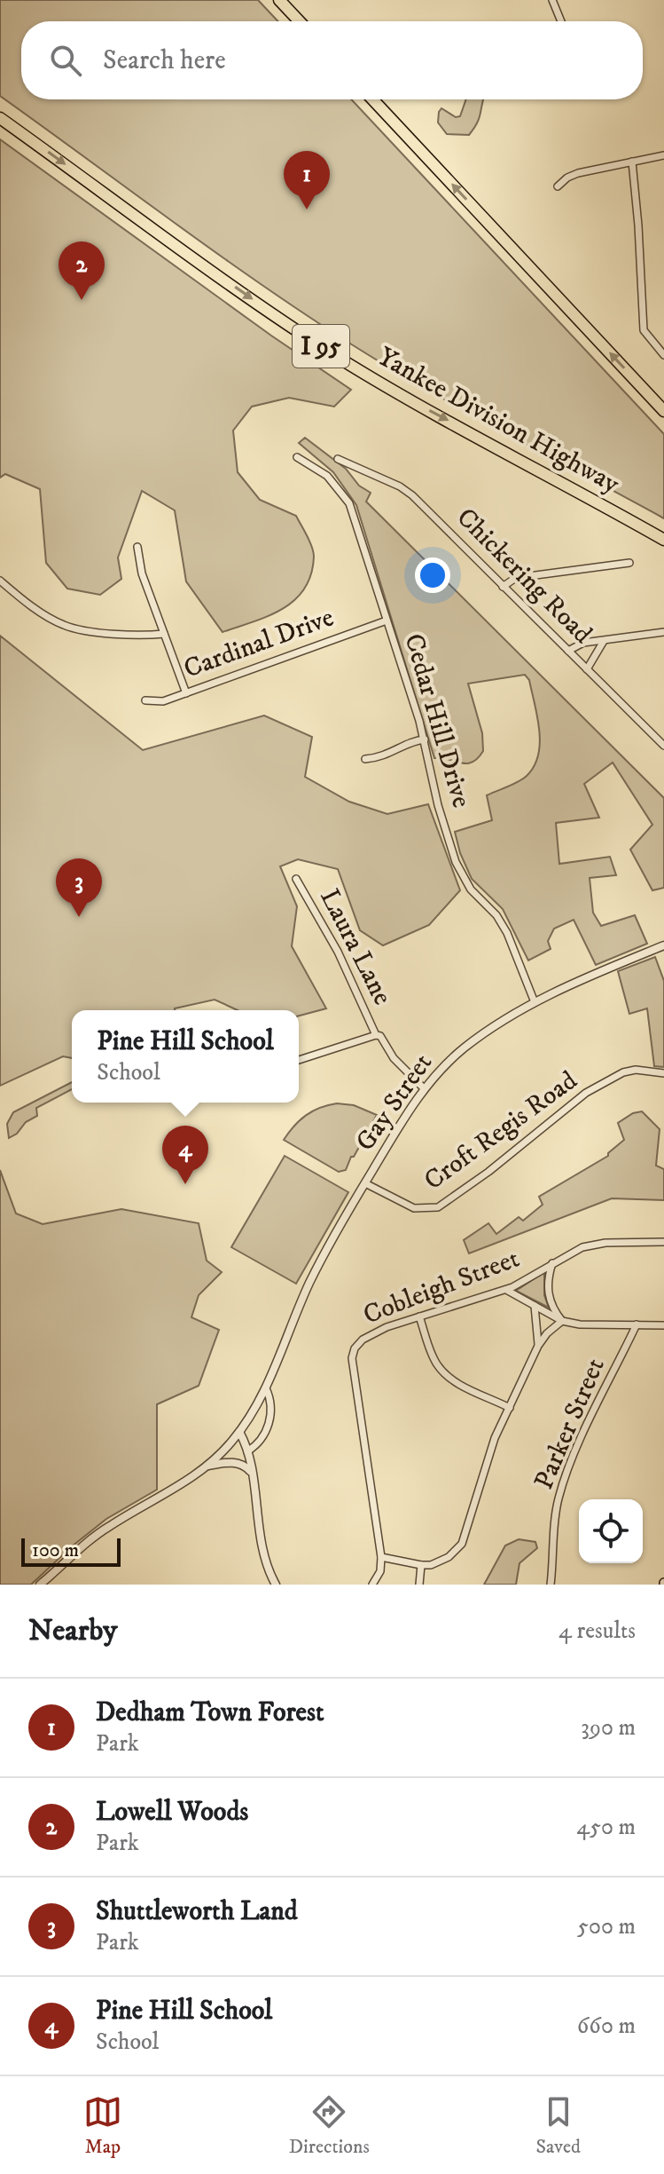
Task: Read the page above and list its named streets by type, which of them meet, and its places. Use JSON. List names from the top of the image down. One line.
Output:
{"streets":{"highway":["I 95","Yankee Division Highway"],"street":["Chickering Road","Cardinal Drive","Cedar Hill Drive","Laura Lane","Gay Street","Croft Regis Road","Cobleigh Street","Parker Street"]},"crossings":[["Cardinal Drive","Cedar Hill Drive"],["Cedar Hill Drive","Gay Street"],["Laura Lane","Gay Street"],["Gay Street","Croft Regis Road"]],"one_way":["Yankee Division Highway"],"scale_bar":"100 m","page":{"search":"Search here","pins":["1","2","3","4"],"popup":["Pine Hill School","School"],"scale":"100 m","heading":["Nearby","4 results"],"list":[{"mark":"1","name":"Dedham Town Forest","note":"Park","value":"390 m"},{"mark":"2","name":"Lowell Woods","note":"Park","value":"450 m"},{"mark":"3","name":"Shuttleworth Land","note":"Park","value":"500 m"},{"mark":"4","name":"Pine Hill School","note":"School","value":"660 m"}],"nav":["Map","Directions","Saved"]}}
